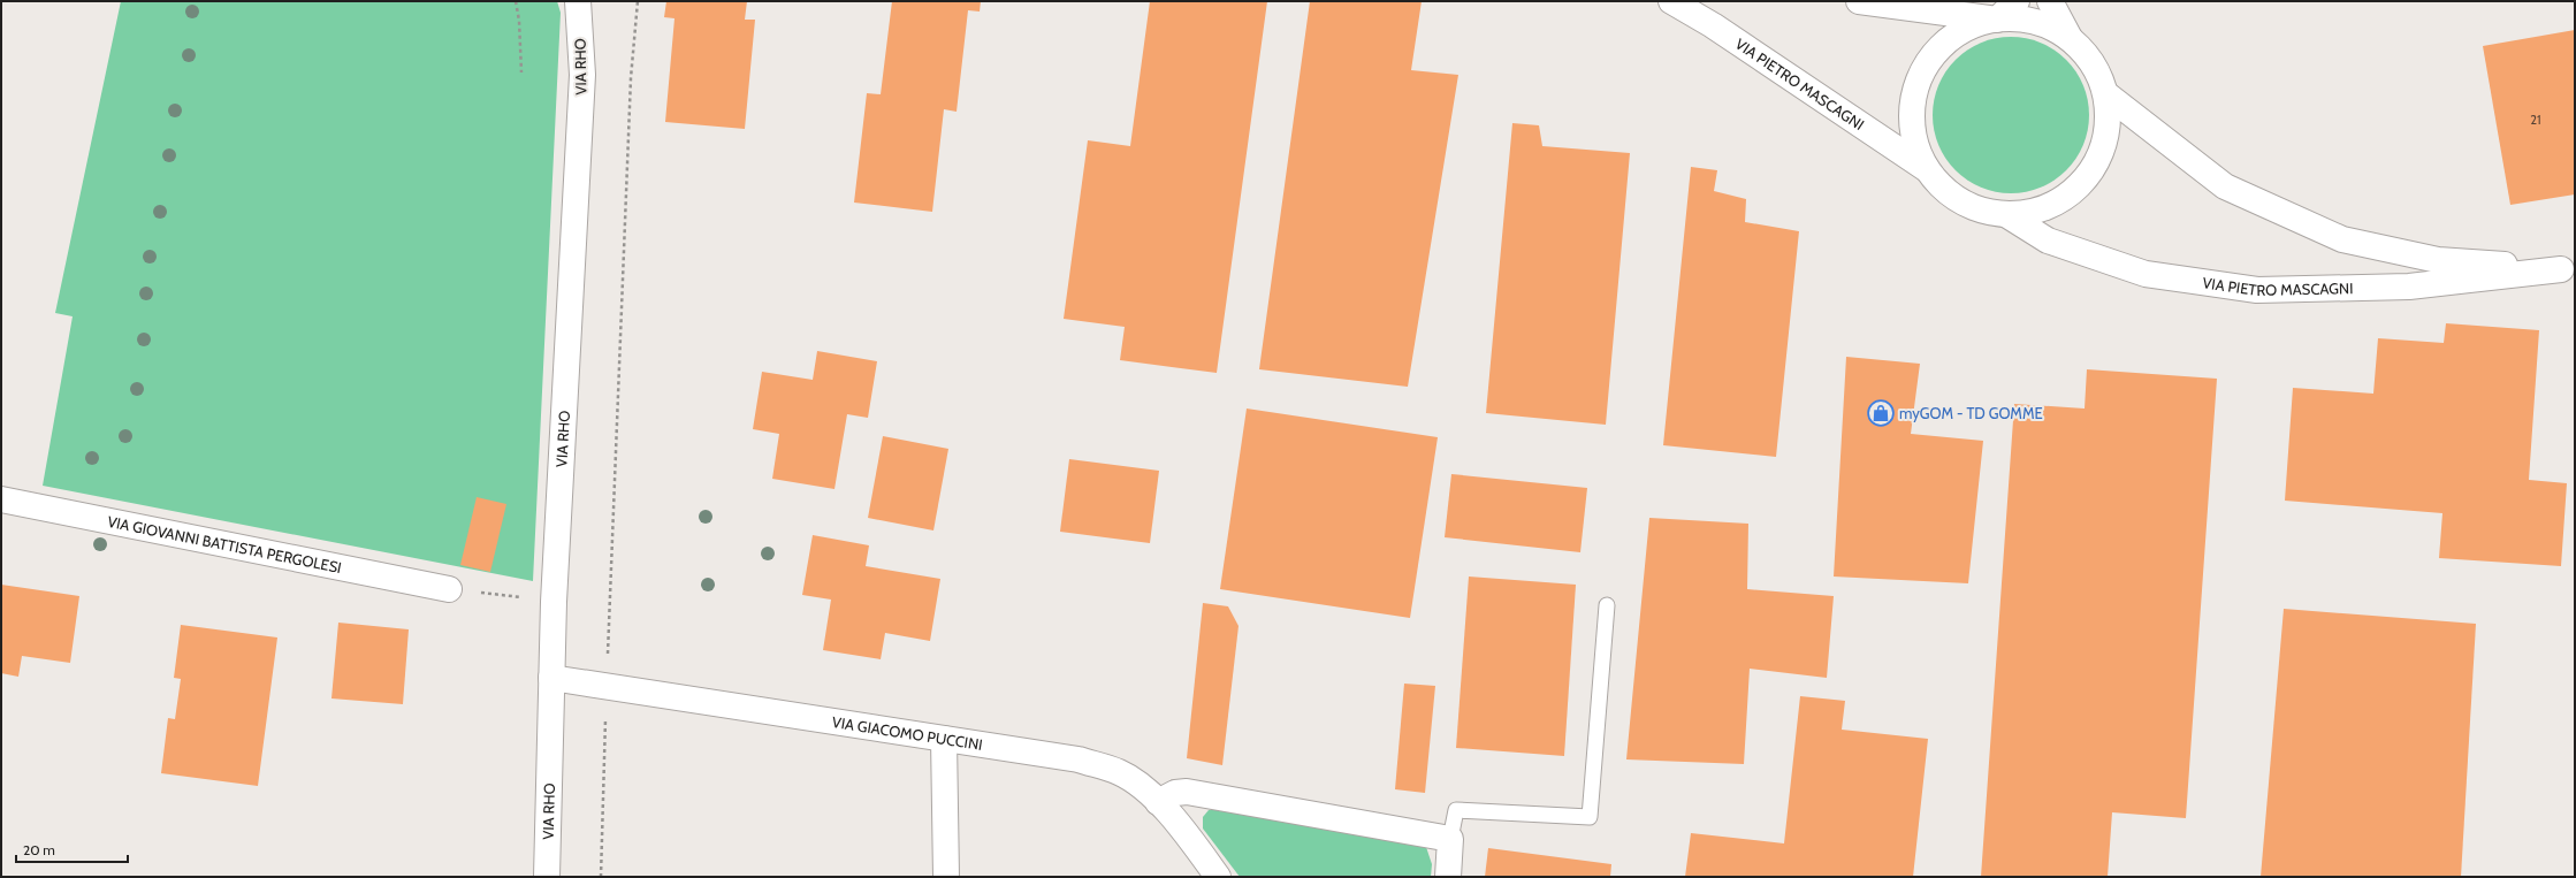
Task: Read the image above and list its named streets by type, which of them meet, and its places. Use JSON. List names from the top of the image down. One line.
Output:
{"streets":{"main road":["VIA RHO","VIA PIETRO MASCAGNI","VIA GIOVANNI BATTISTA PERGOLESI","VIA GIACOMO PUCCINI"]},"crossings":[["VIA RHO","VIA GIACOMO PUCCINI"]],"places":{"shop":["myGOM - TD GOMME"]},"house_numbers":["21"],"scale_bar":"20 m"}
